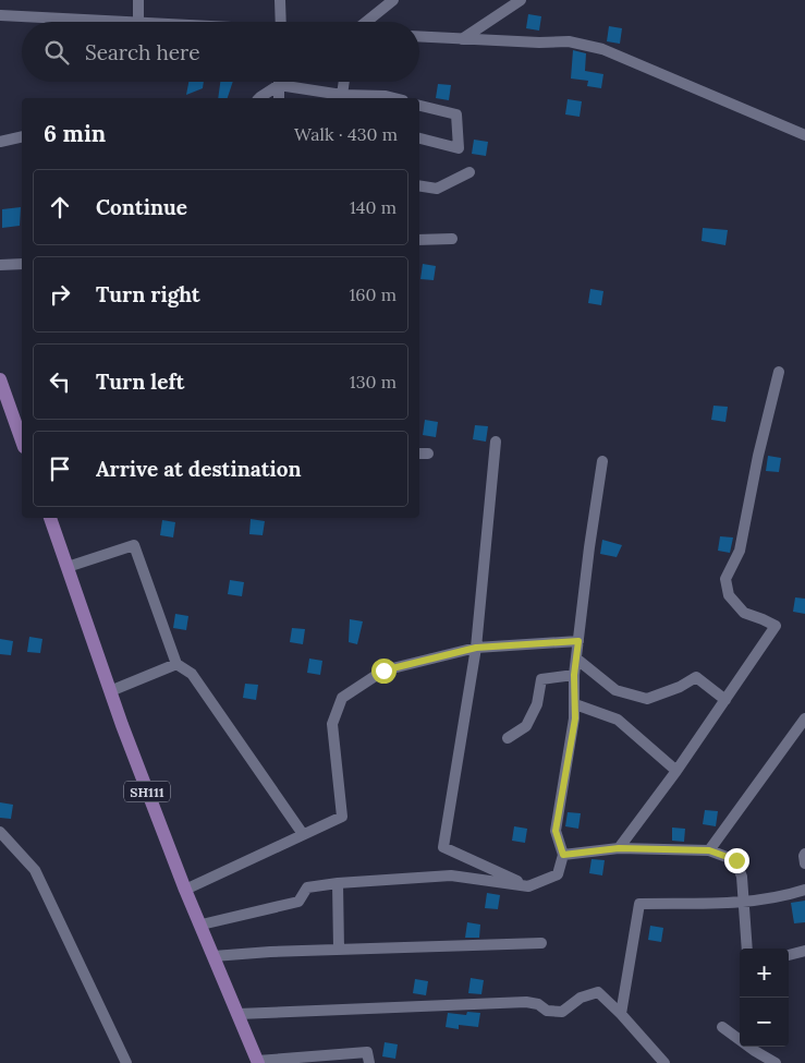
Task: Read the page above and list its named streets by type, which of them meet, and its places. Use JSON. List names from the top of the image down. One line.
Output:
{"streets":{"main road":["SH111"]},"page":{"search":"Search here","heading":["6 min","Walk · 430 m"],"list":[["Continue","140 m"],["Turn right","160 m"],["Turn left","130 m"],"Arrive at destination"],"map_buttons":["+","−"]}}
